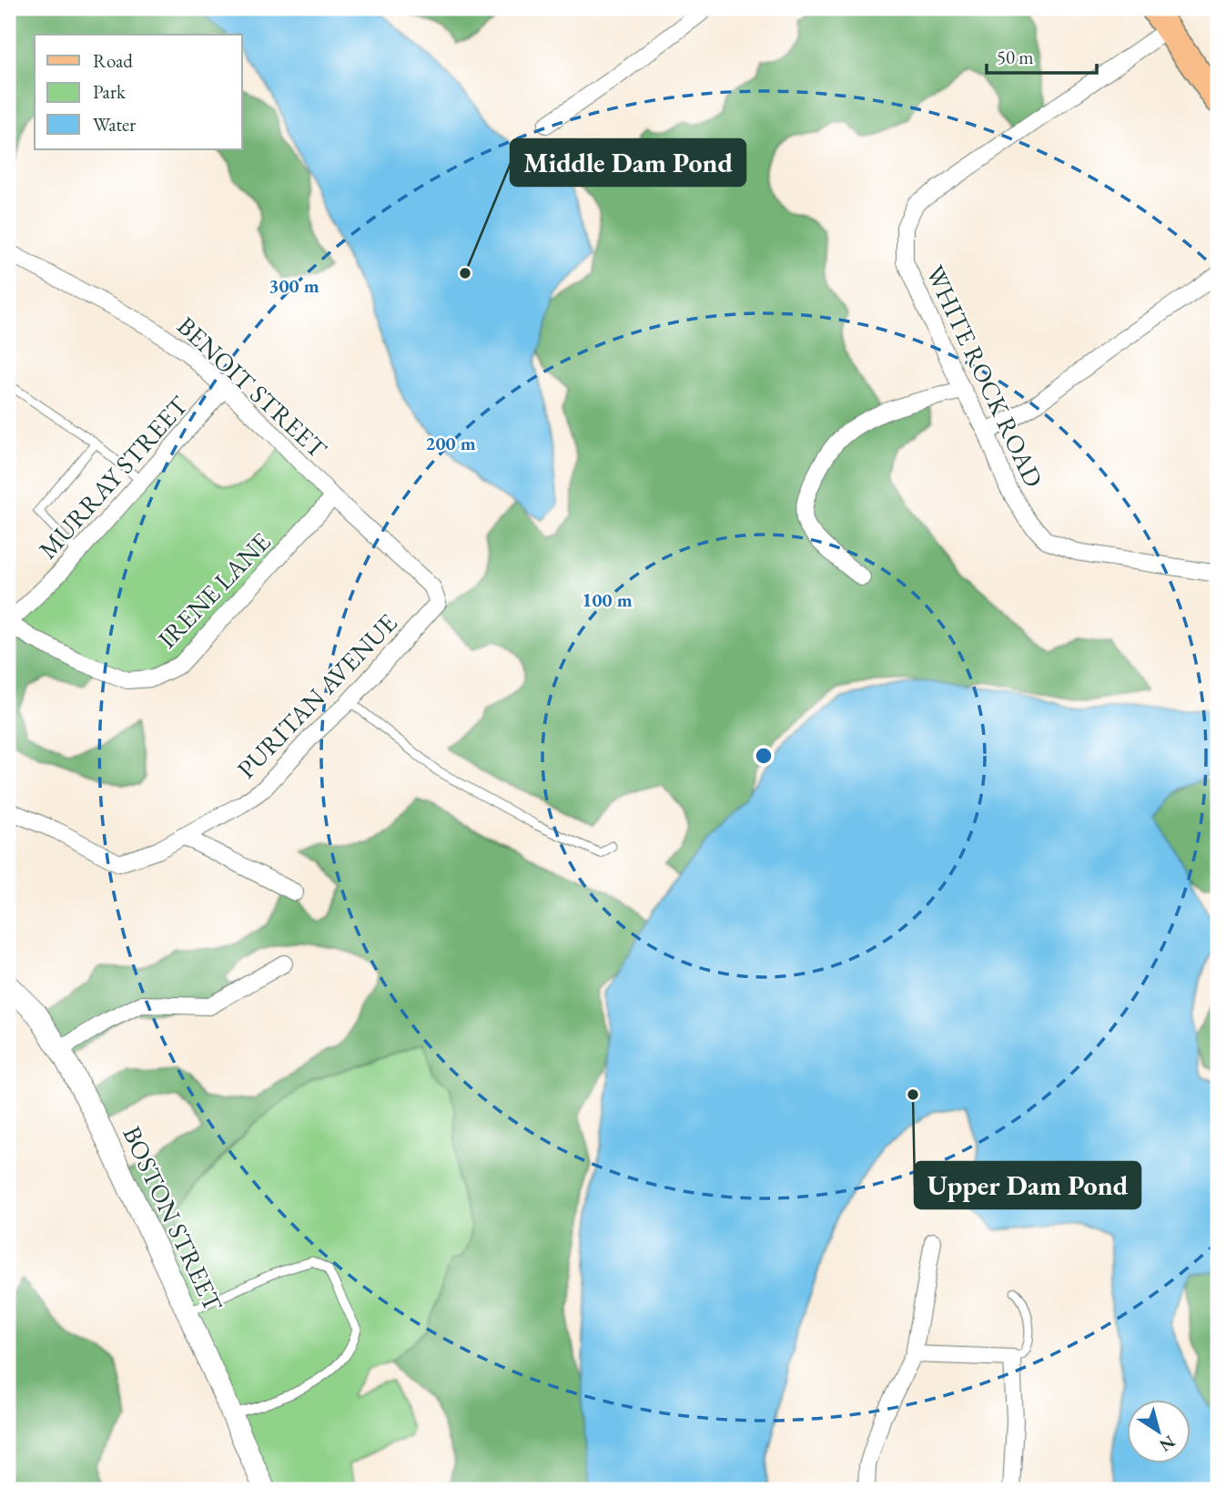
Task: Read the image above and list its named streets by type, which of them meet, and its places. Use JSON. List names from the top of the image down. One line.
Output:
{"streets":{"street":["WHITE ROCK ROAD","BENOIT STREET","MURRAY STREET","IRENE LANE","PURITAN AVENUE","BOSTON STREET"]},"crossings":[["BENOIT STREET","MURRAY STREET"],["BENOIT STREET","IRENE LANE"],["BENOIT STREET","PURITAN AVENUE"],["MURRAY STREET","IRENE LANE"]],"places":["Middle Dam Pond","Upper Dam Pond"],"legend":["Road","Park","Water"],"scale_bar":"50 m","north":"bottom right","rings":["300 m","200 m","100 m"]}
